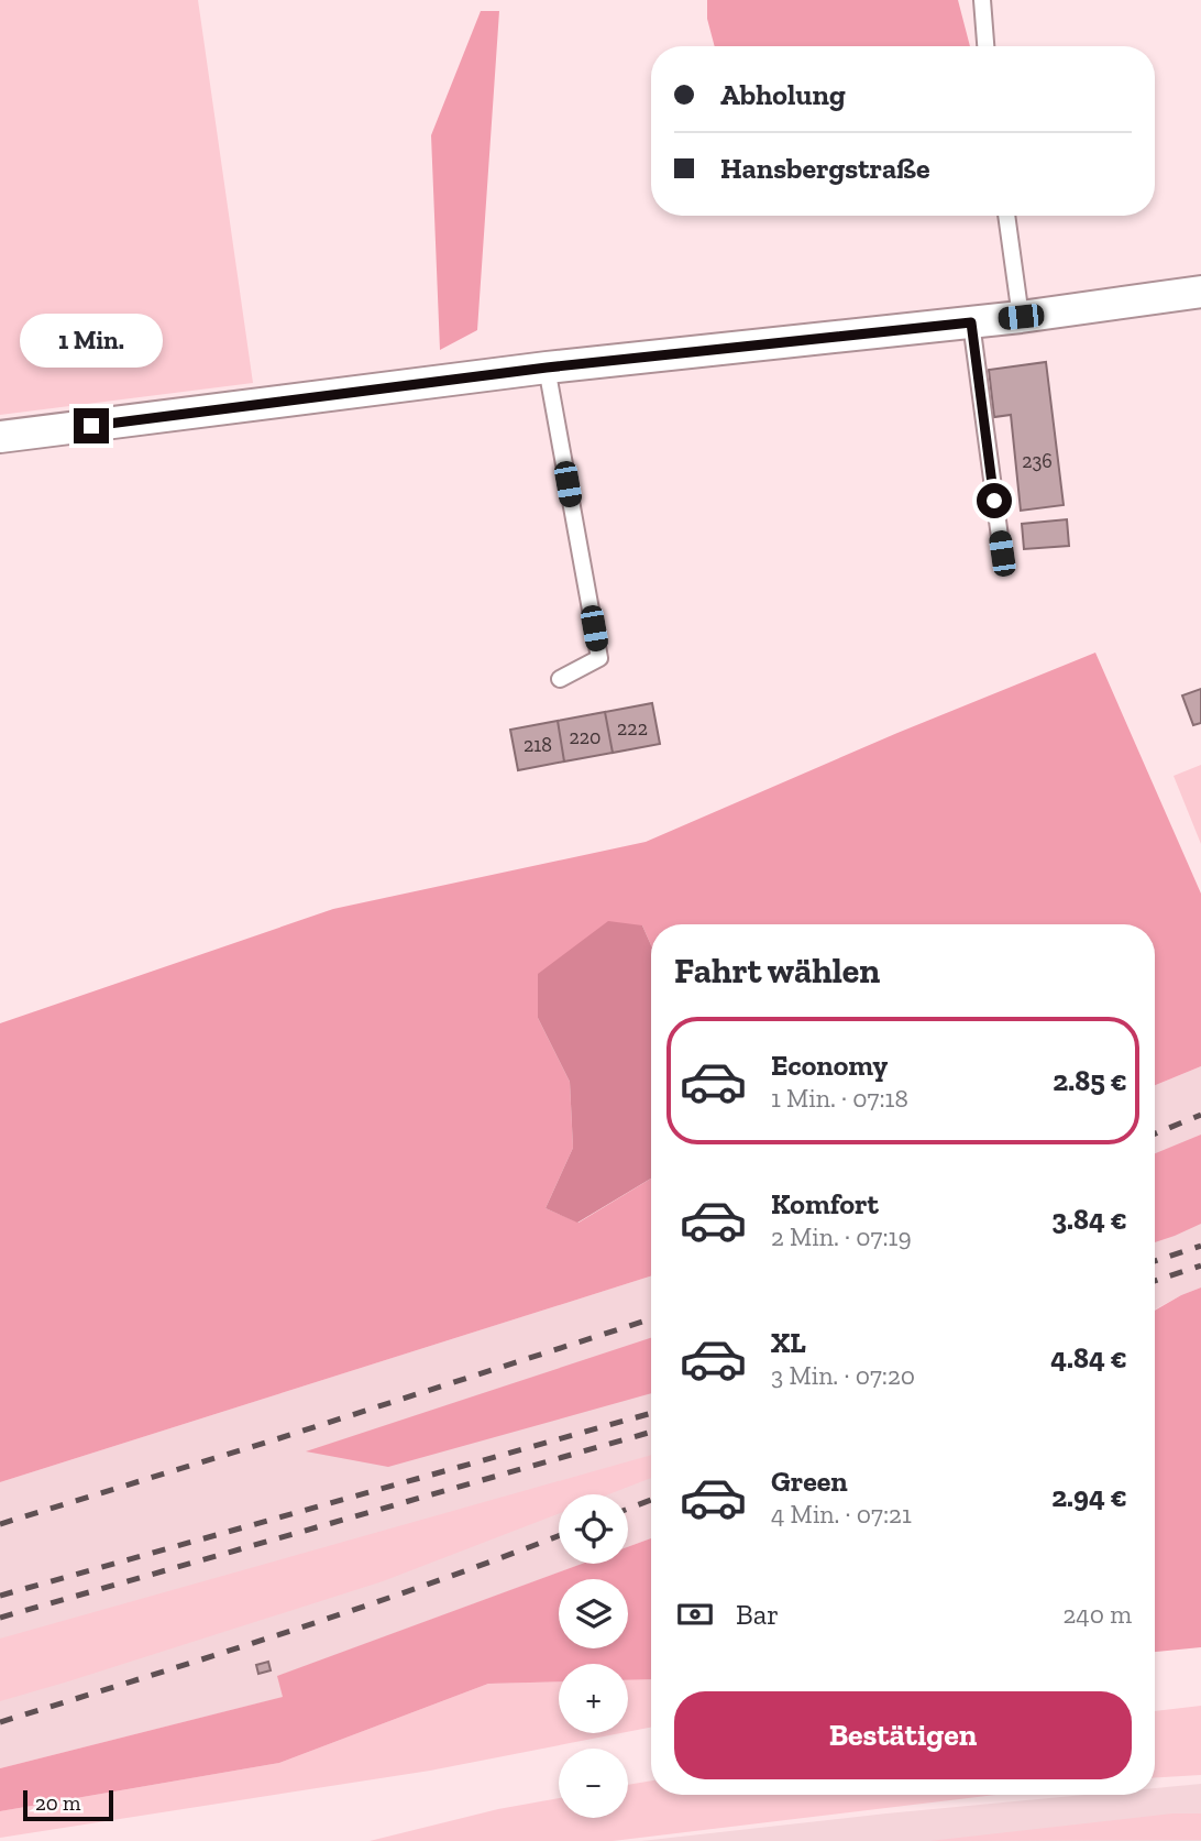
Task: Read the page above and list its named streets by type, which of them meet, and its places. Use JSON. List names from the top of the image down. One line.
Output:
{"house_numbers":["236","222","220","218"],"scale_bar":"20 m","page":{"banner":["Abholung","Hansbergstraße"],"bubble":"1 Min.","heading":"Fahrt wählen","list":[{"name":"Economy","note":"1 Min. · 07:18","value":"2.85 €"},{"name":"Komfort","note":"2 Min. · 07:19","value":"3.84 €"},{"name":"XL","note":"3 Min. · 07:20","value":"4.84 €"},{"name":"Green","note":"4 Min. · 07:21","value":"2.94 €"}],"map_buttons":["+","−"],"pay":["Bar","240 m"],"buttons":"Bestätigen","scale":"20 m"}}
